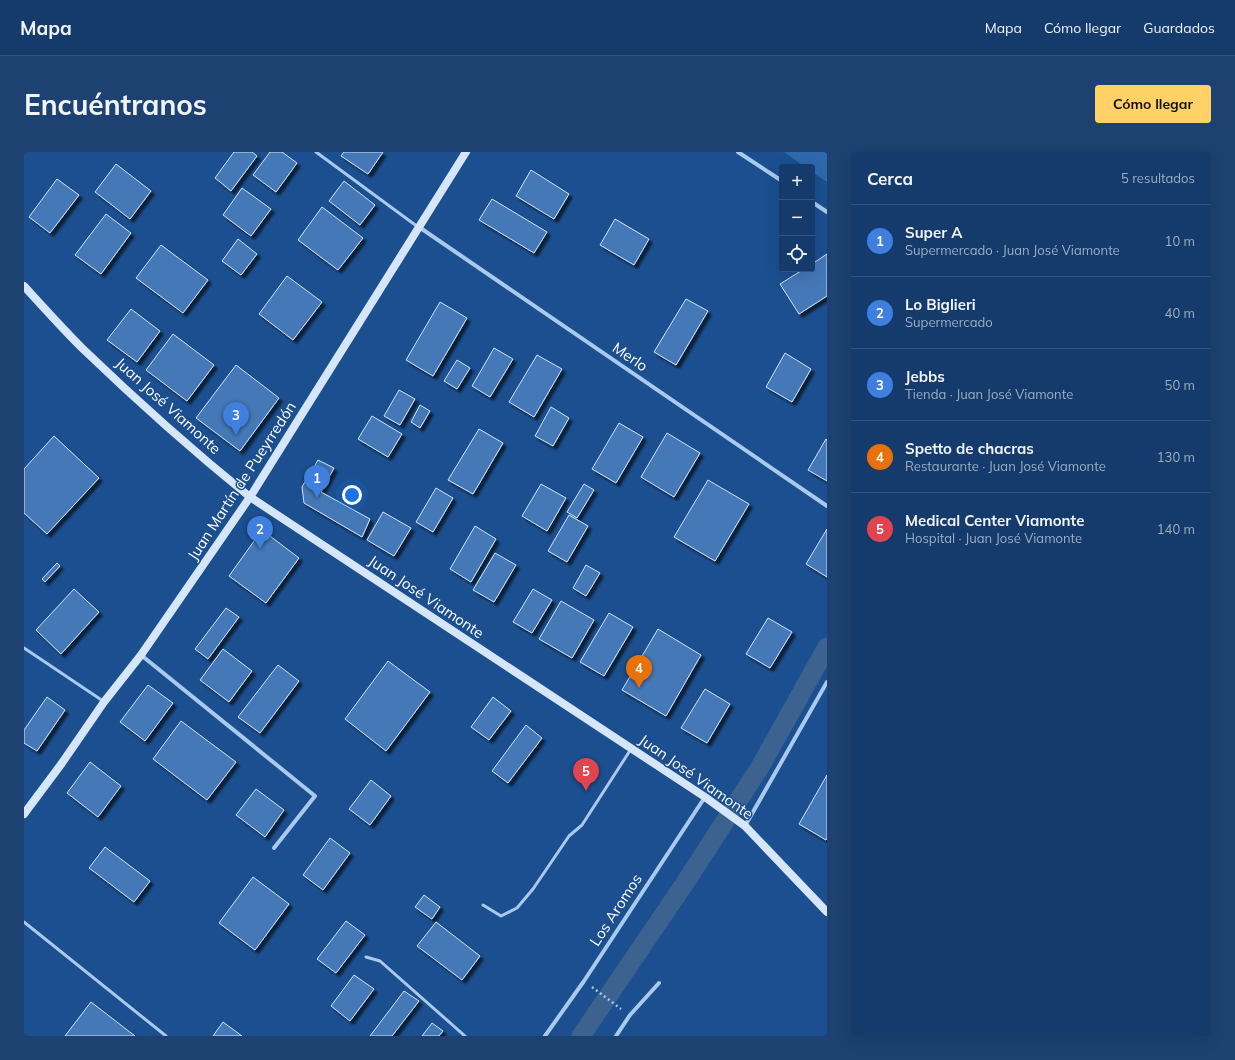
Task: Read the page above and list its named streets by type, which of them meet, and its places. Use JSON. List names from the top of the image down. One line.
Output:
{"streets":{"main road":["Juan José Viamonte","Juan Martín de Pueyrredón"],"street":["Merlo","Los Aromos"]},"crossings":[["Merlo","Juan Martín de Pueyrredón"],["Juan José Viamonte","Juan Martín de Pueyrredón"],["Juan José Viamonte","Los Aromos"]],"page":{"header":"Mapa","nav":["Mapa","Cómo llegar","Guardados"],"buttons":"Cómo llegar","title":"Encuéntranos","heading":["Cerca","5 resultados"],"map_buttons":["+","−"],"list":[{"mark":"1","name":"Super A","note":"Supermercado · Juan José Viamonte","value":"10 m"},{"mark":"2","name":"Lo Biglieri","note":"Supermercado","value":"40 m"},{"mark":"3","name":"Jebbs","note":"Tienda · Juan José Viamonte","value":"50 m"},{"mark":"4","name":"Spetto de chacras","note":"Restaurante · Juan José Viamonte","value":"130 m"},{"mark":"5","name":"Medical Center Viamonte","note":"Hospital · Juan José Viamonte","value":"140 m"}],"pins":["3","1","2","4","5"]}}
